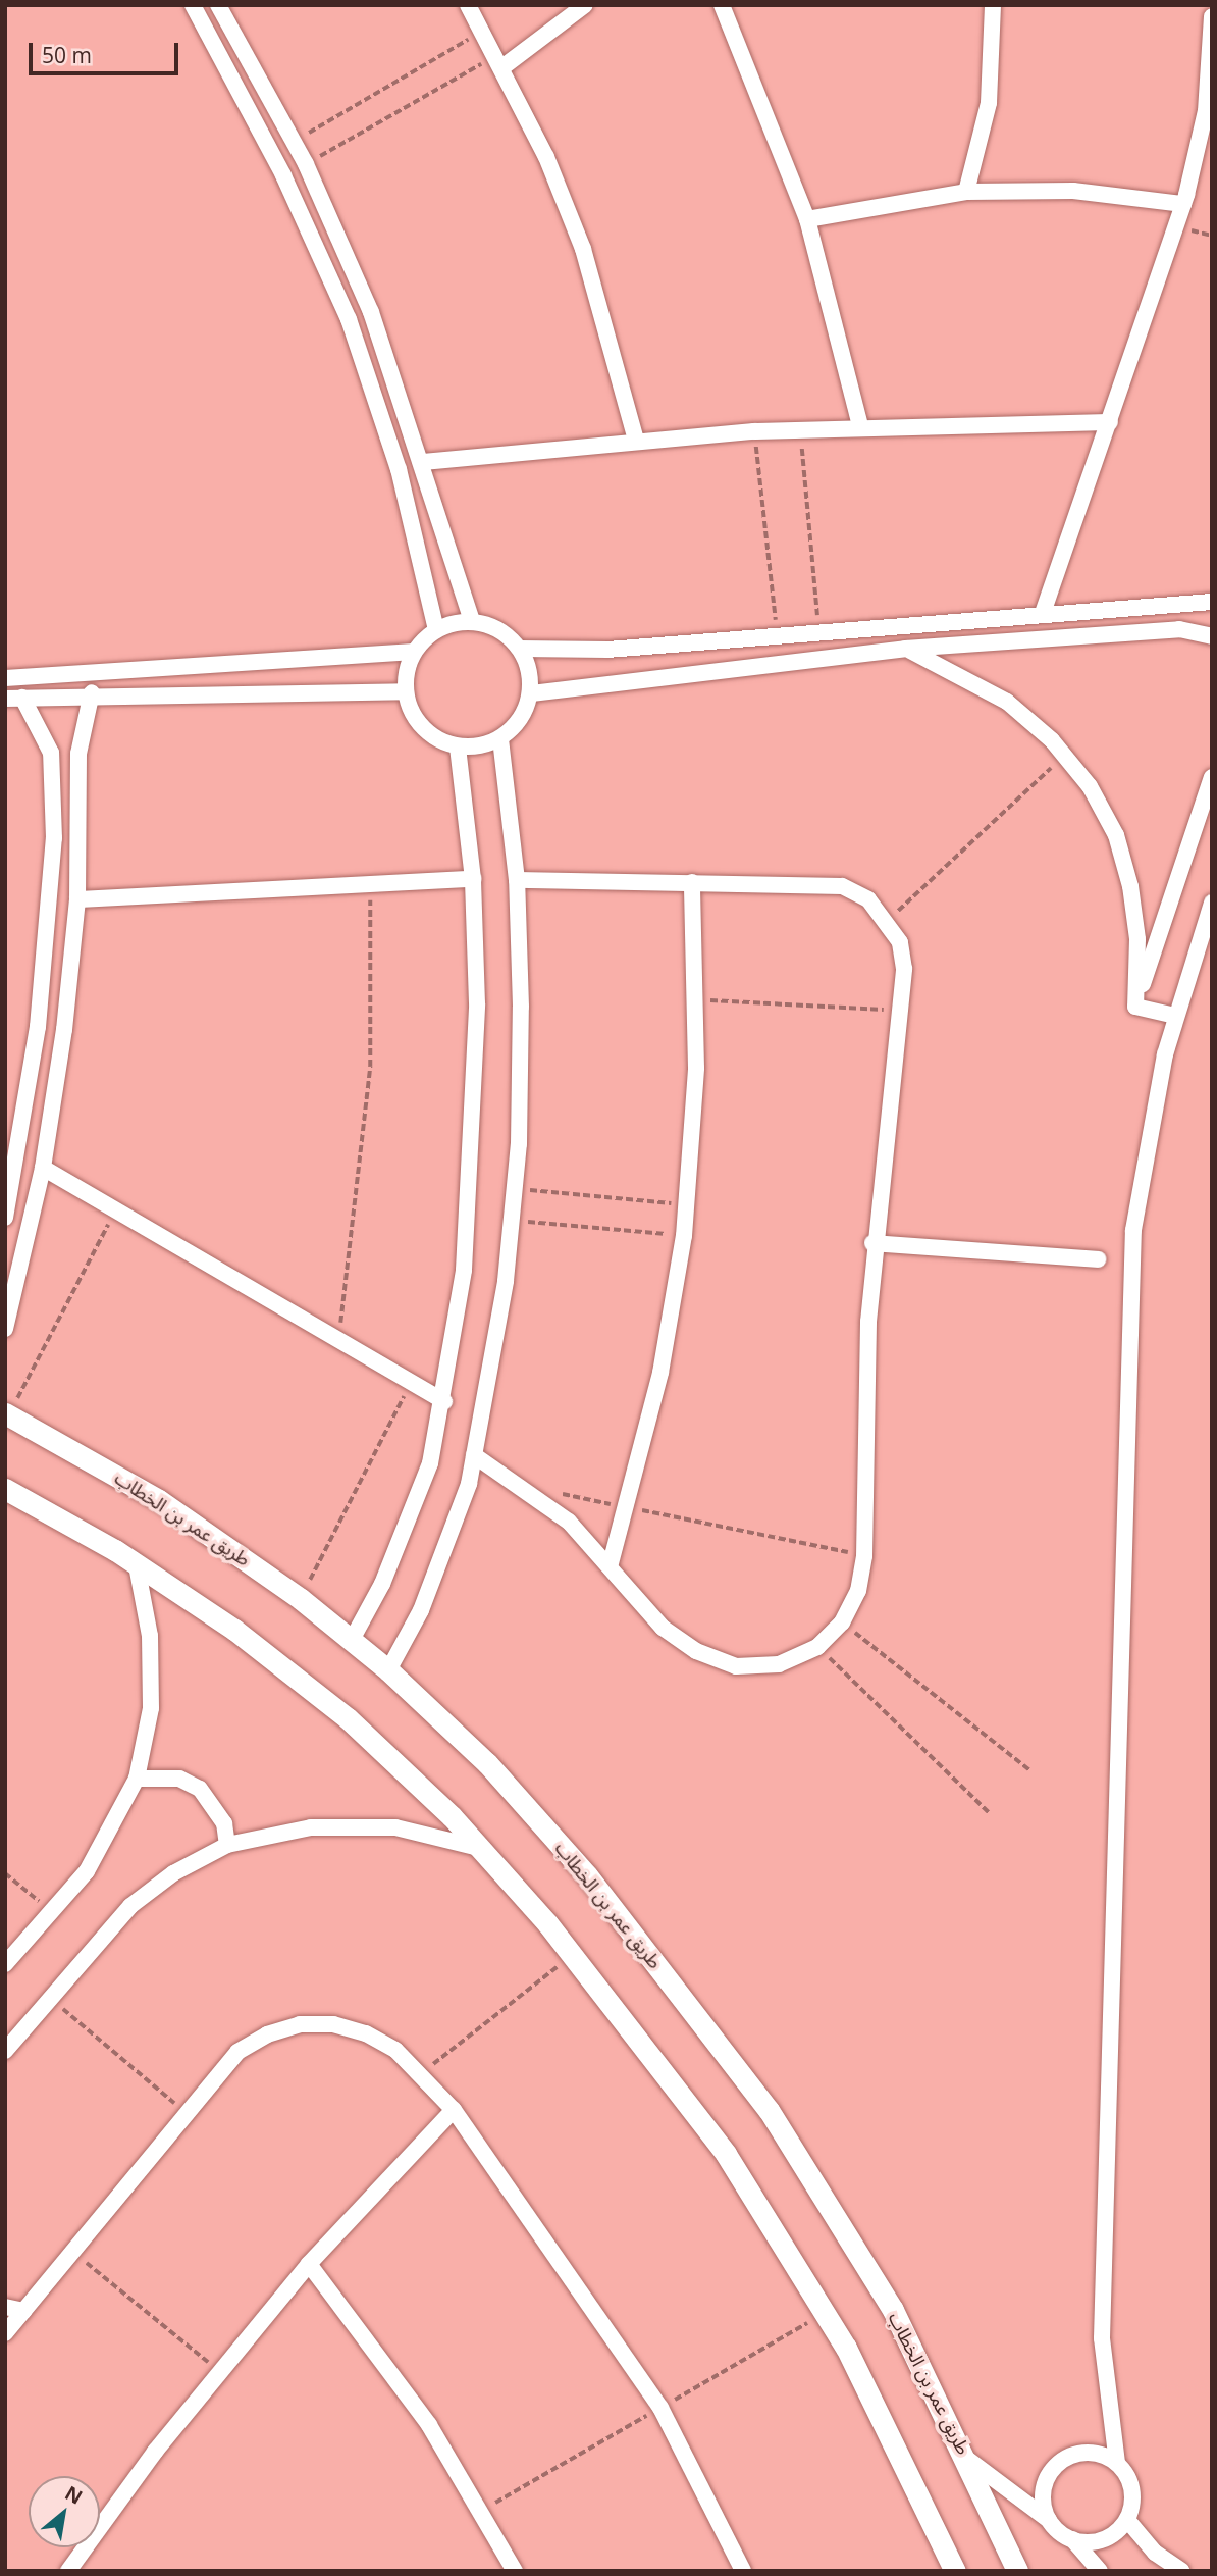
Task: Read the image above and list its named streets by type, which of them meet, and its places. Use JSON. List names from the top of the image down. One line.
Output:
{"streets":{"street":["طريق عمر بن الخطاب"]},"scale_bar":"50 m","north":"top right"}
